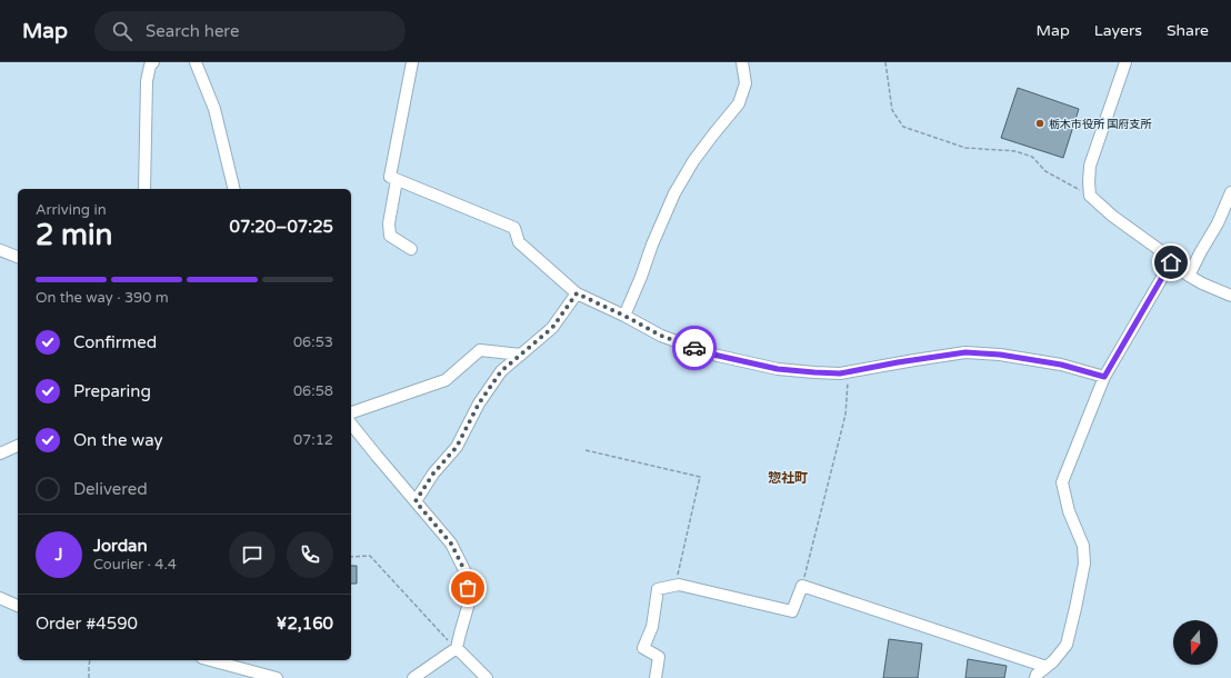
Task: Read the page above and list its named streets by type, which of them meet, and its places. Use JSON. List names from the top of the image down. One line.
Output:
{"districts":["惣社町"],"places":["栃木市役所 国府支所"],"north":"bottom","page":{"header":"Map","search":"Search here","nav":["Map","Layers","Share"],"heading":["2 min","Arriving in","07:20–07:25"],"panel":["Jordan","Courier · 4.4","Order #4590","¥2,160"],"bar":"On the way · 390 m","list":[["Confirmed","06:53"],["Preparing","06:58"],["On the way","07:12"],"Delivered"],"round":"J"}}
